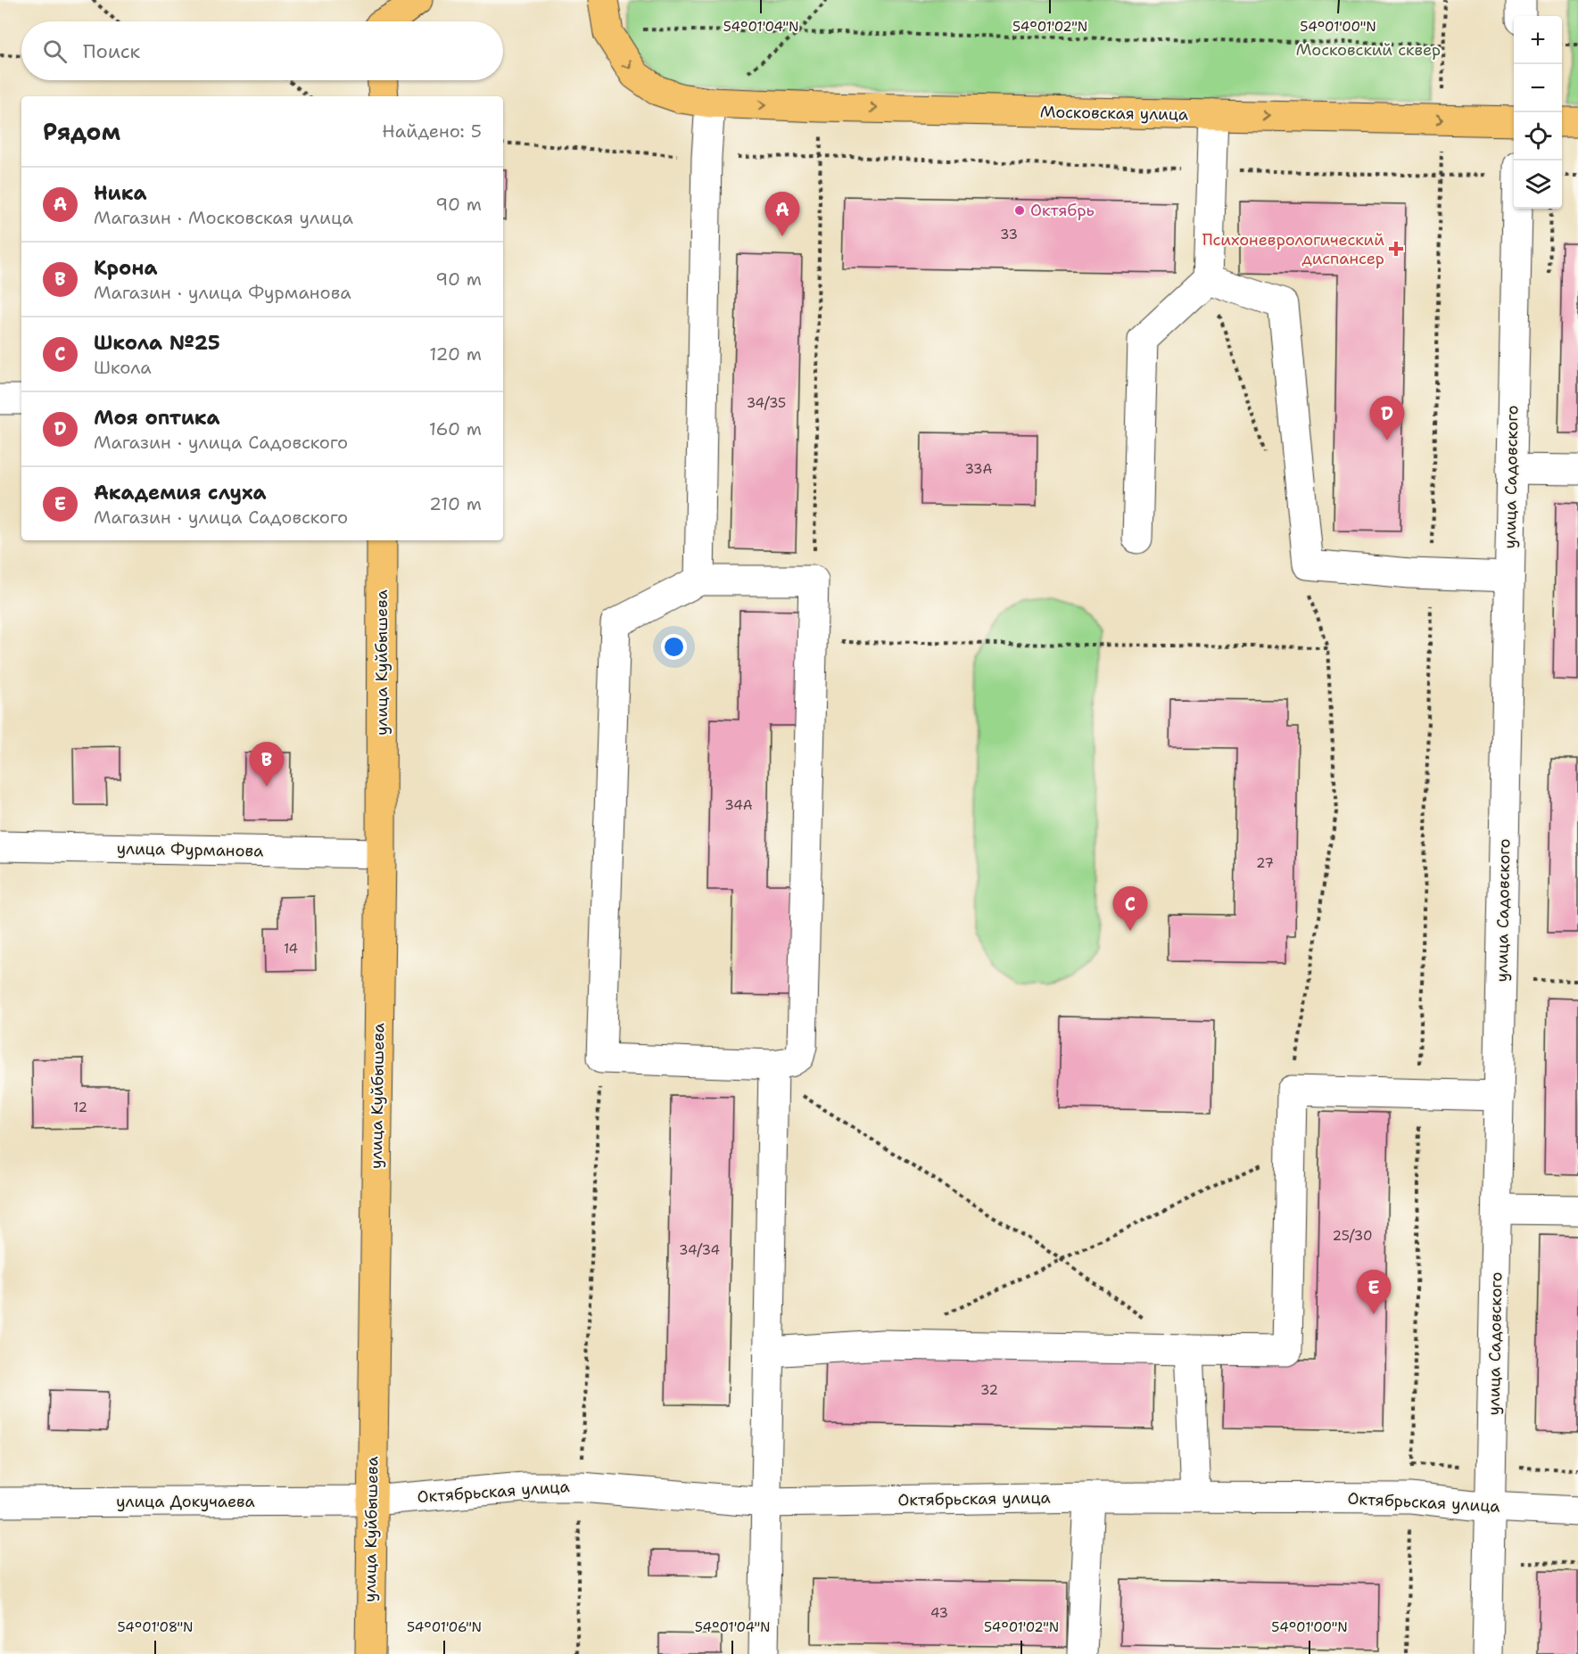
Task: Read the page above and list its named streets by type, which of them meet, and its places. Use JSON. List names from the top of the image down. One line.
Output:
{"streets":{"main road":["Московская улица","улица Куйбышева"],"street":["улица Садовского","улица Фурманова","Октябрьская улица","улица Докучаева"]},"crossings":[["улица Садовского","Октябрьская улица"],["улица Куйбышева","улица Фурманова"],["улица Куйбышева","Октябрьская улица"],["улица Куйбышева","улица Докучаева"],["Октябрьская улица","улица Докучаева"]],"one_way":["Московская улица"],"parks":["Московский сквер"],"places":{"other":["Октябрь"],"health":["Психоневрологический диспансер"]},"house_numbers":["33","34/35","33А","34А","27","14","12","25/30","34/34","32","43"],"page":{"map_buttons":["+","−"],"search":"Поиск","heading":["Рядом","Найдено: 5"],"list":[{"mark":"A","name":"Ника","note":"Магазин · Московская улица","value":"90 m"},{"mark":"B","name":"Крона","note":"Магазин · улица Фурманова","value":"90 m"},{"mark":"C","name":"Школа №25","note":"Школа","value":"120 m"},{"mark":"D","name":"Моя оптика","note":"Магазин · улица Садовского","value":"160 m"},{"mark":"E","name":"Академия слуха","note":"Магазин · улица Садовского","value":"210 m"}],"pins":["A","D","B","C","E"]},"coordinates":["54°01'04\"N","54°01'02\"N","54°01'00\"N","54°01'08\"N","54°01'06\"N"]}
